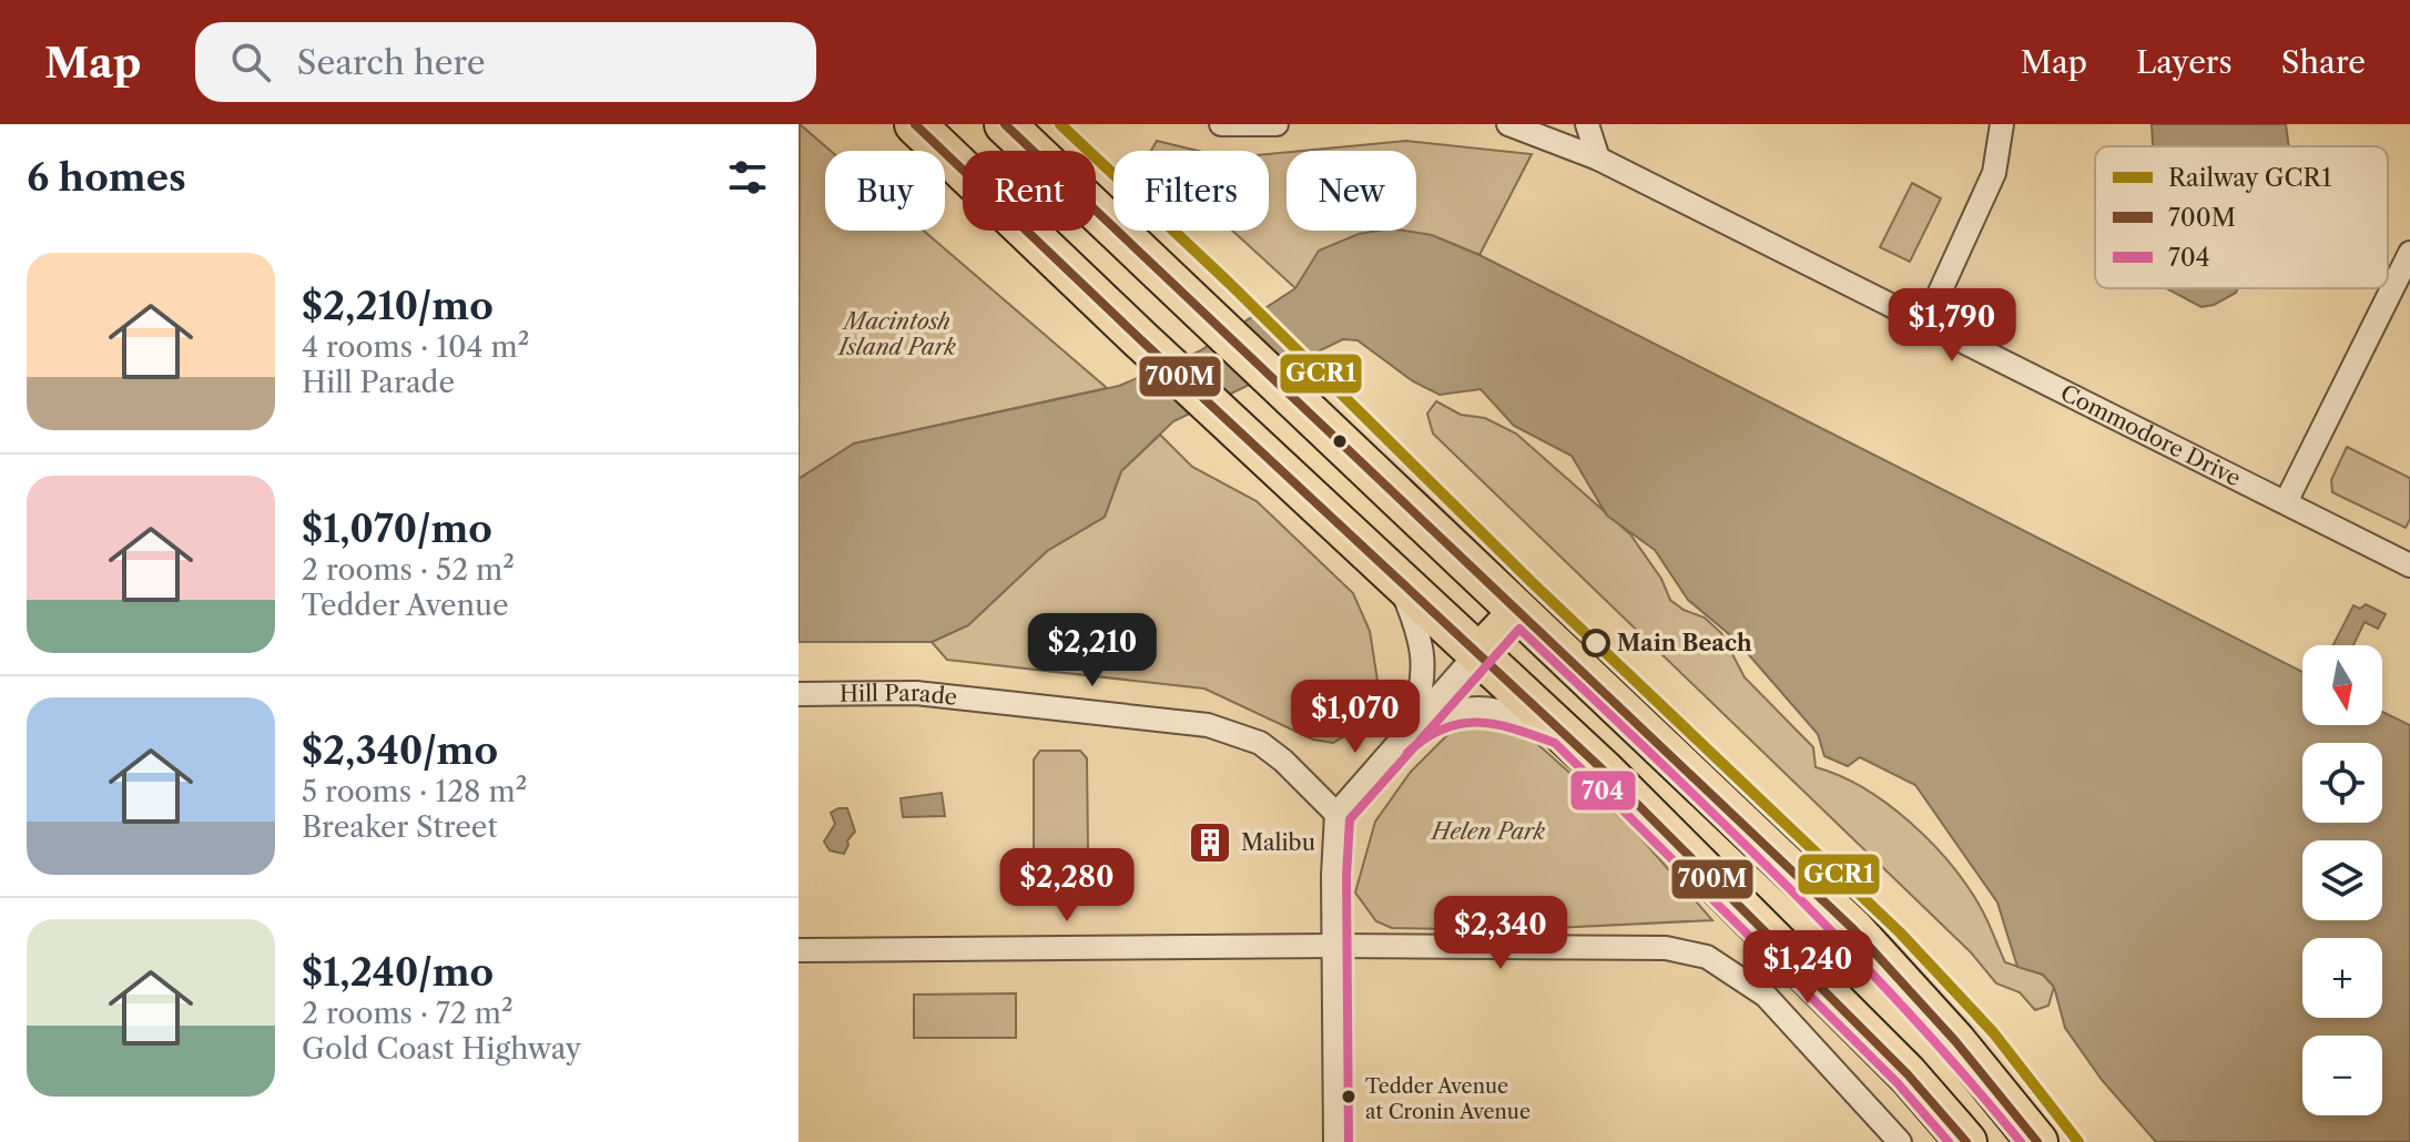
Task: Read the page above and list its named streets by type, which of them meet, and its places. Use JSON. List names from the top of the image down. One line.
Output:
{"streets":{"street":["Commodore Drive","Hill Parade"]},"parks":["Macintosh Island Park","Helen Park"],"places":{"other":["Main Beach","Tedder Avenue at Cronin Avenue"],"building":["Malibu"]},"lines":["rail line GCR1","transit line 700M","transit line 704"],"legend":["Railway GCR1","700M","704"],"north":"bottom","page":{"header":"Map","search":"Search here","nav":["Map","Layers","Share"],"heading":"6 homes","chip":["Buy","Rent","Filters","New"],"list":[{"name":"$2,210/mo","note":"4 rooms · 104 m² · Hill Parade"},{"name":"$1,070/mo","note":"2 rooms · 52 m² · Tedder Avenue"},{"name":"$2,340/mo","note":"5 rooms · 128 m² · Breaker Street"},{"name":"$1,240/mo","note":"2 rooms · 72 m² · Gold Coast Highway"}],"price":["$1,790","$2,210","$1,070","$2,280","$2,340","$1,240"],"map_buttons":["+","−"]}}
